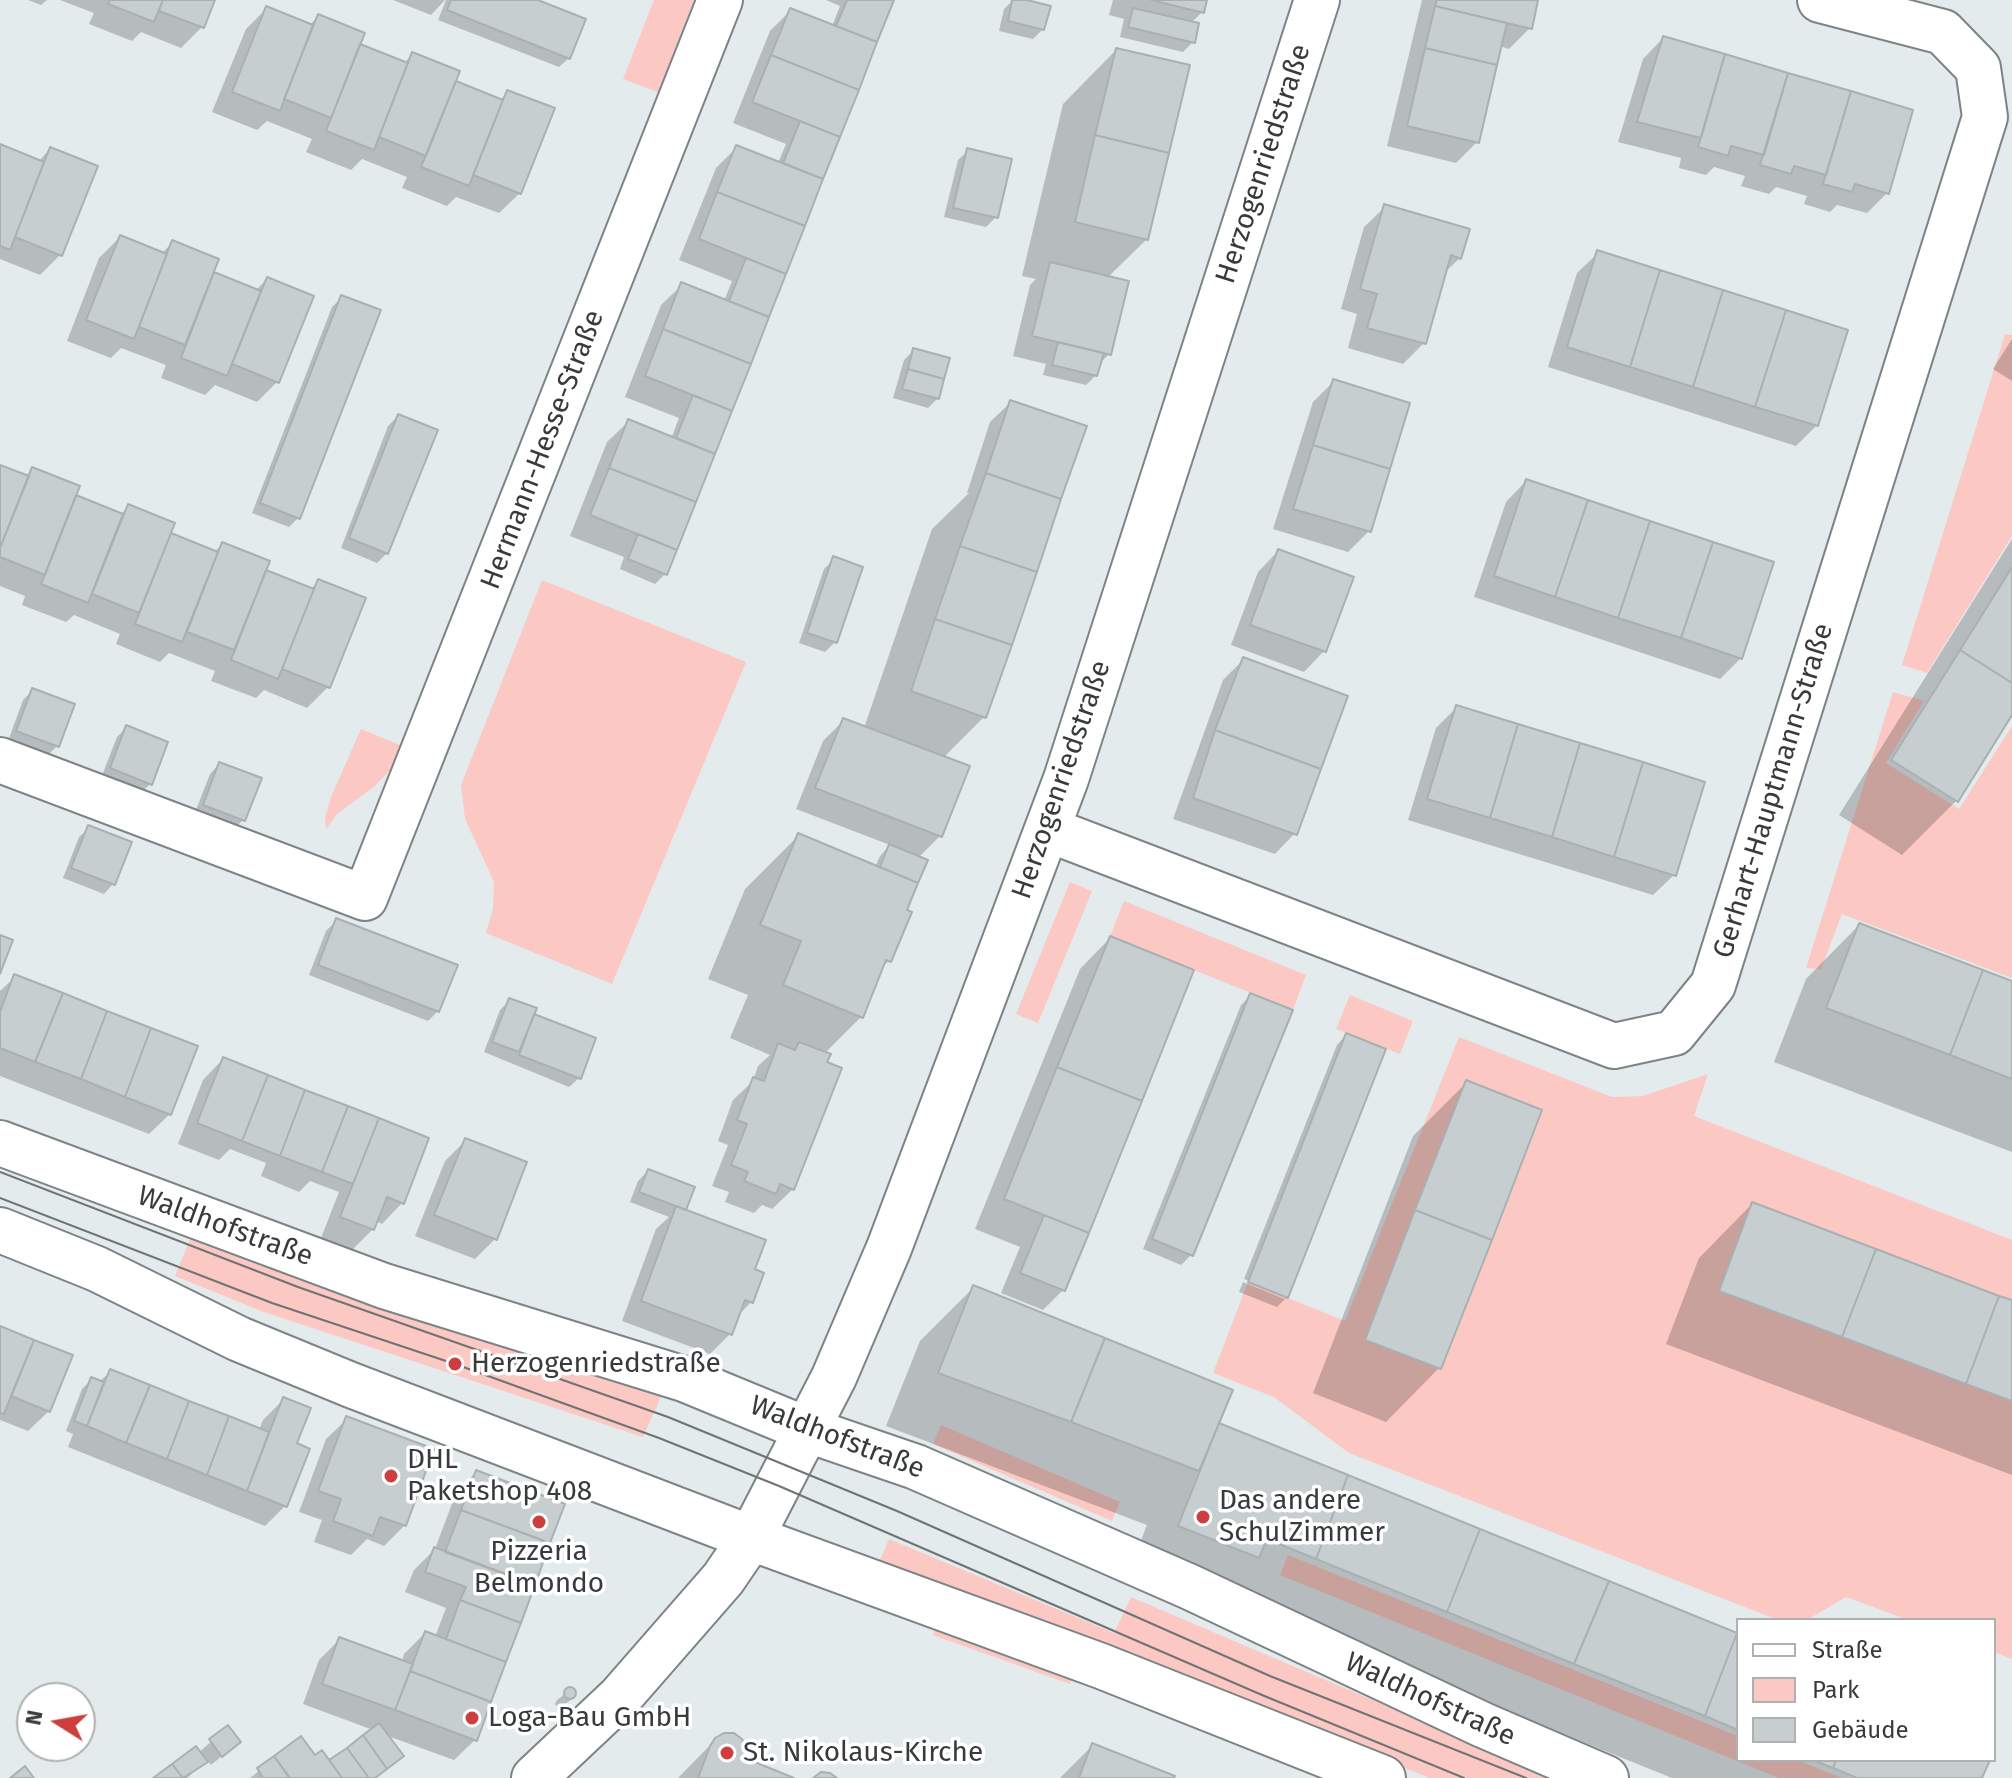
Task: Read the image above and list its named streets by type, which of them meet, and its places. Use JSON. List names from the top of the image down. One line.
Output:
{"streets":{"street":["Herzogenriedstraße","Hermann-Hesse-Straße","Gerhart-Hauptmann-Straße","Waldhofstraße"]},"crossings":[["Herzogenriedstraße","Gerhart-Hauptmann-Straße"],["Herzogenriedstraße","Waldhofstraße"]],"places":["Herzogenriedstraße","DHL Paketshop 408","Das andere SchulZimmer","Pizzeria Belmondo","Loga-Bau GmbH","St. Nikolaus-Kirche"],"legend":["Straße","Park","Gebäude"],"north":"left"}
